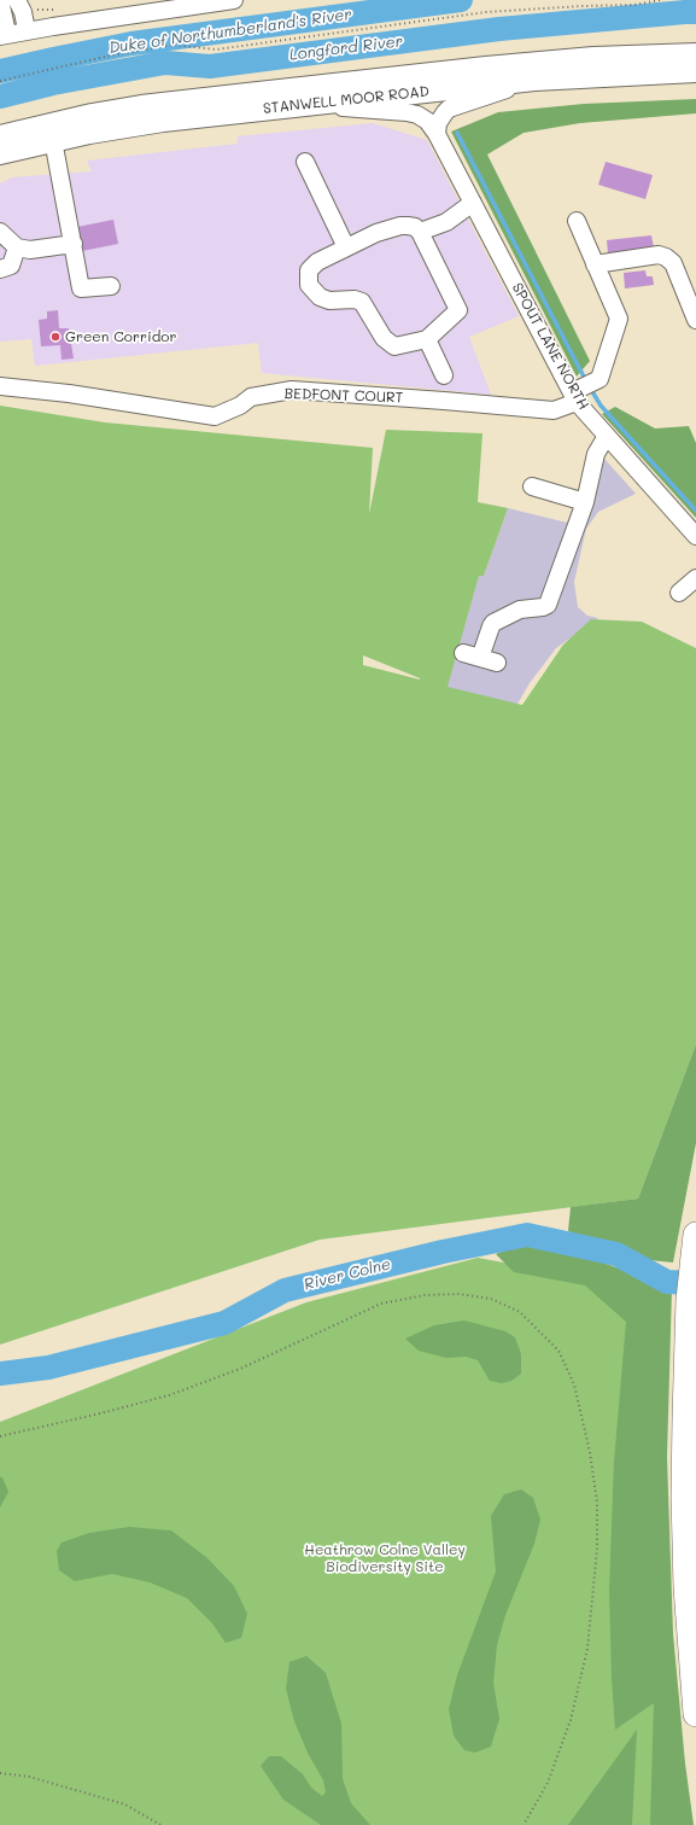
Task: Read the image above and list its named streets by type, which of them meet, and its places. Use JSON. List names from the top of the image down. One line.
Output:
{"streets":{"main road":["STANWELL MOOR ROAD"],"street":["SPOUT LANE NORTH","BEDFONT COURT"]},"crossings":[["STANWELL MOOR ROAD","SPOUT LANE NORTH"],["SPOUT LANE NORTH","BEDFONT COURT"]],"water":["Duke of Northumberland's River","Longford River","River Colne"],"parks":["Heathrow Colne Valley Biodiversity Site"],"places":["Green Corridor"]}
